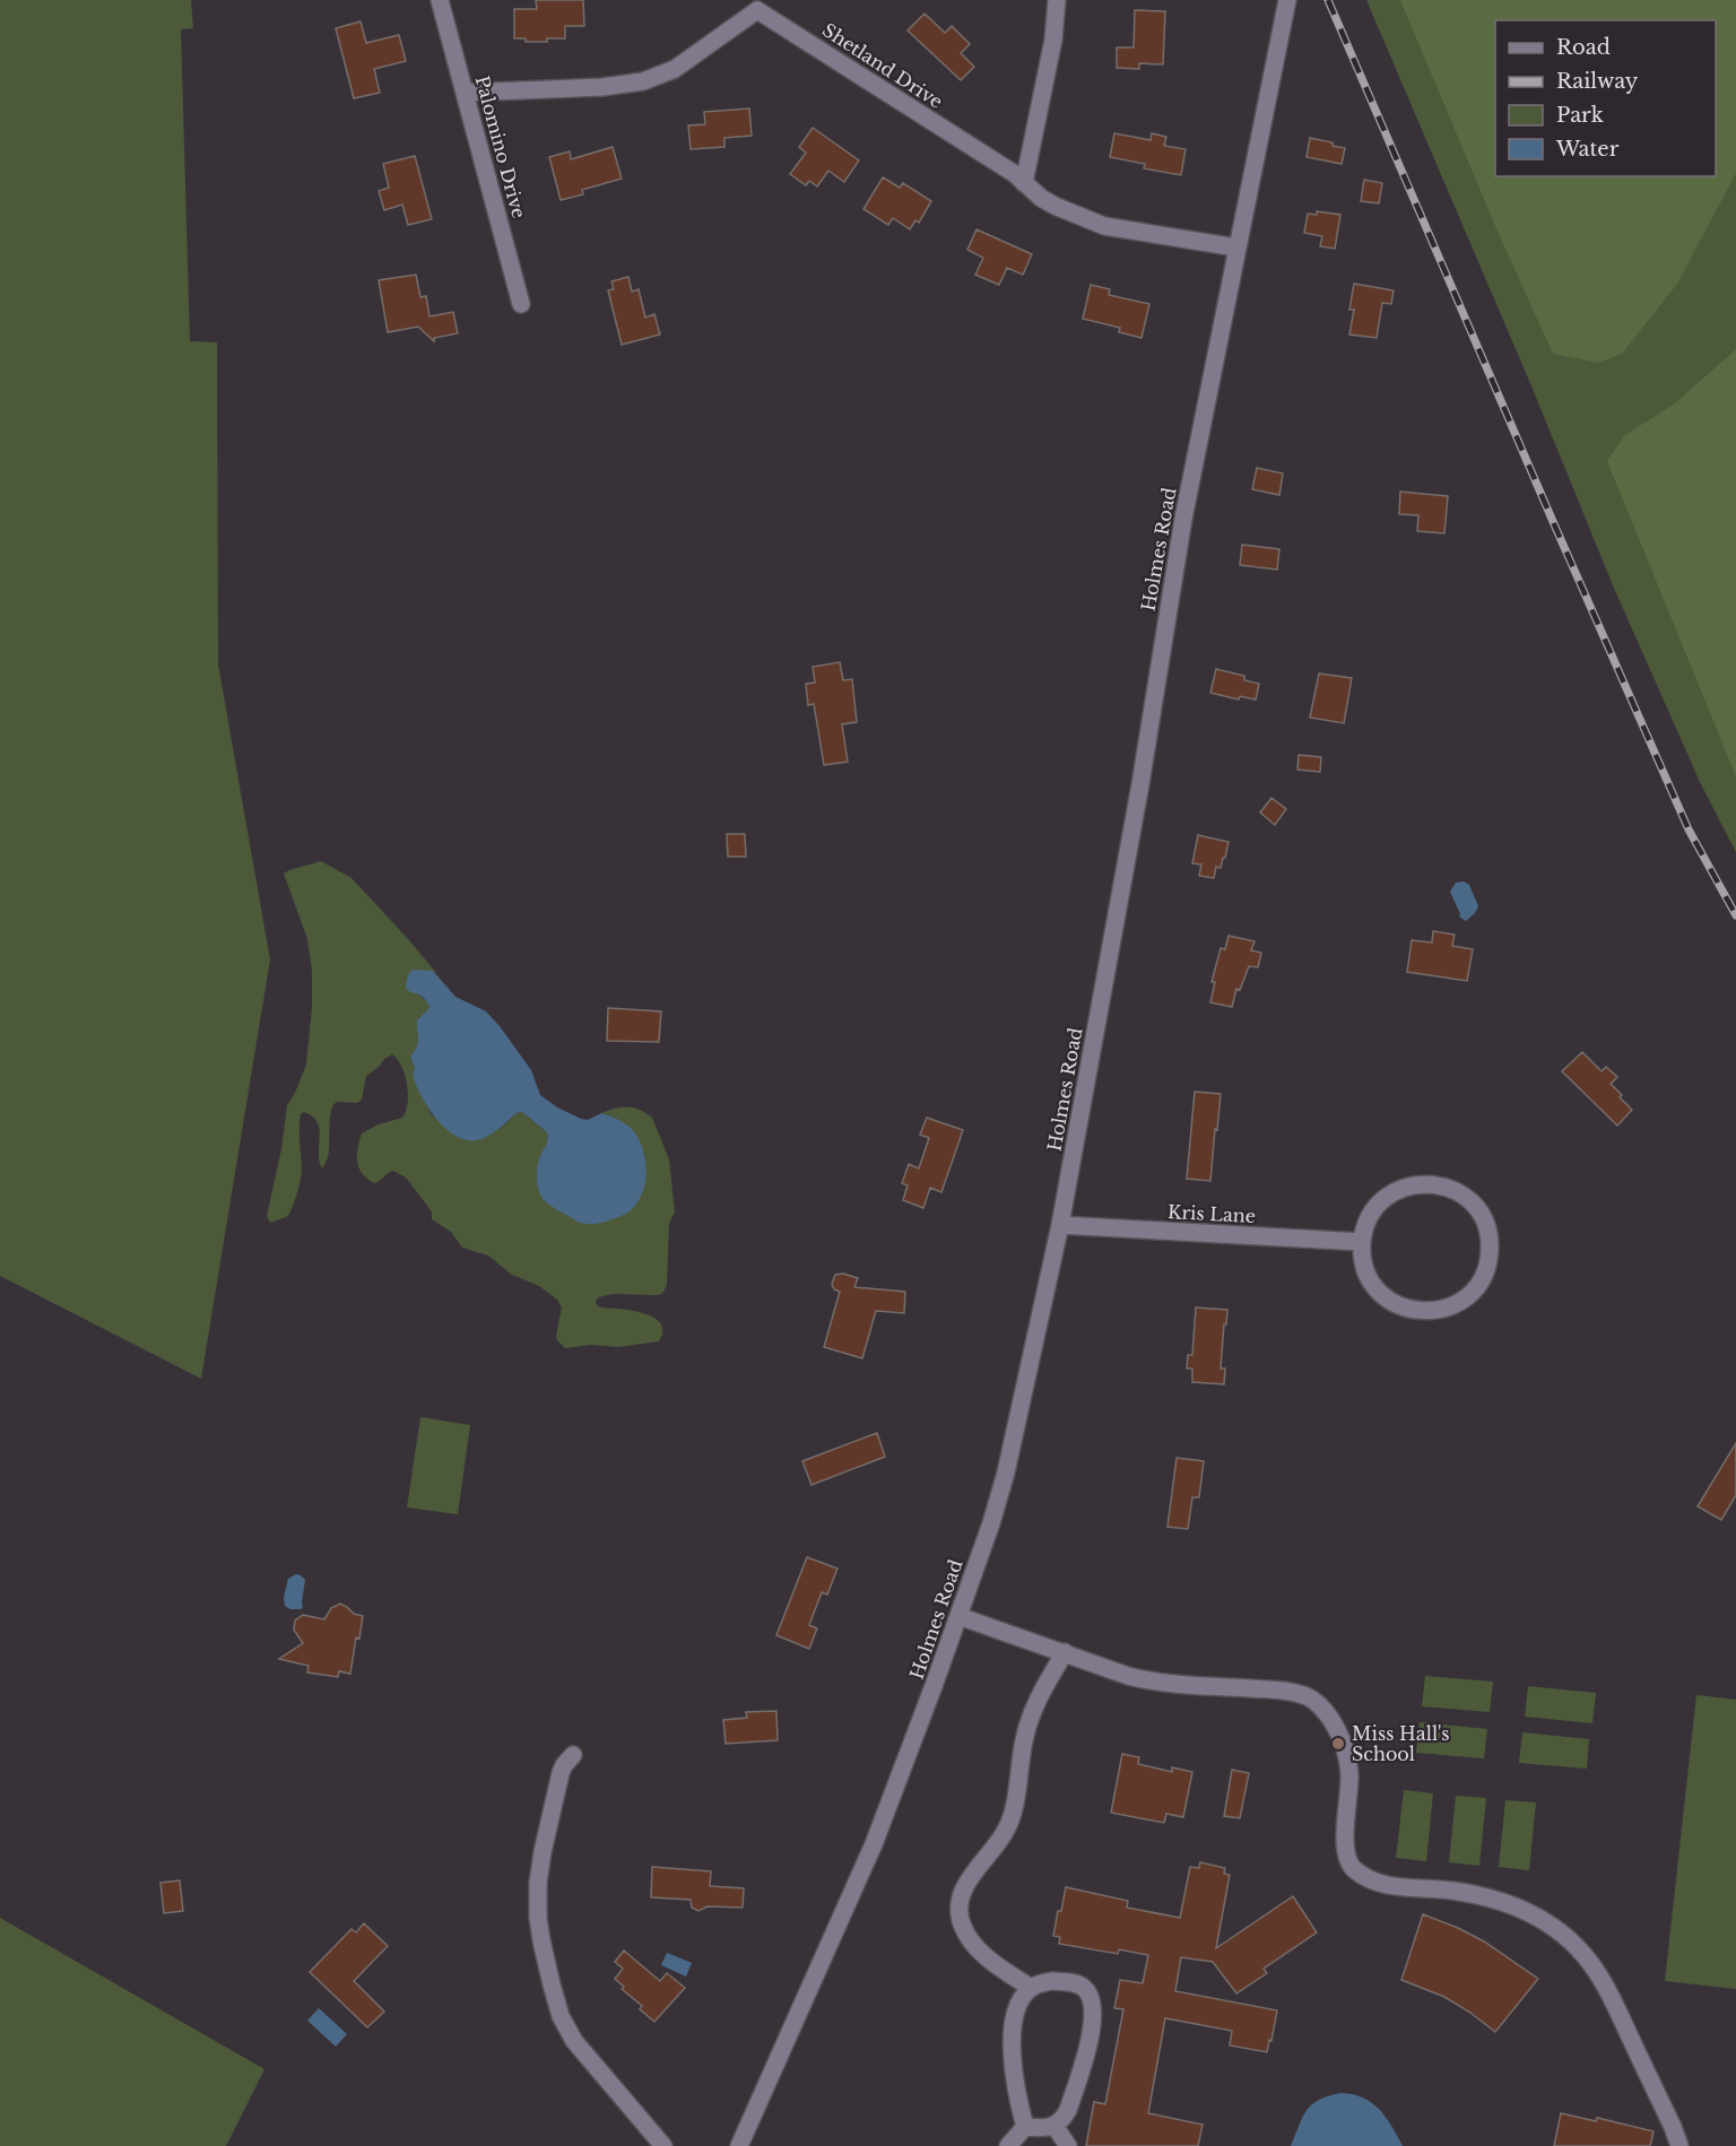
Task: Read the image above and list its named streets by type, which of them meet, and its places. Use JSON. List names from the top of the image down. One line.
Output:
{"streets":{"street":["Shetland Drive","Palomino Drive","Holmes Road","Kris Lane"]},"crossings":[["Shetland Drive","Palomino Drive"],["Shetland Drive","Holmes Road"],["Holmes Road","Kris Lane"]],"places":["Miss Hall's School"],"legend":["Road","Railway","Park","Water"]}
